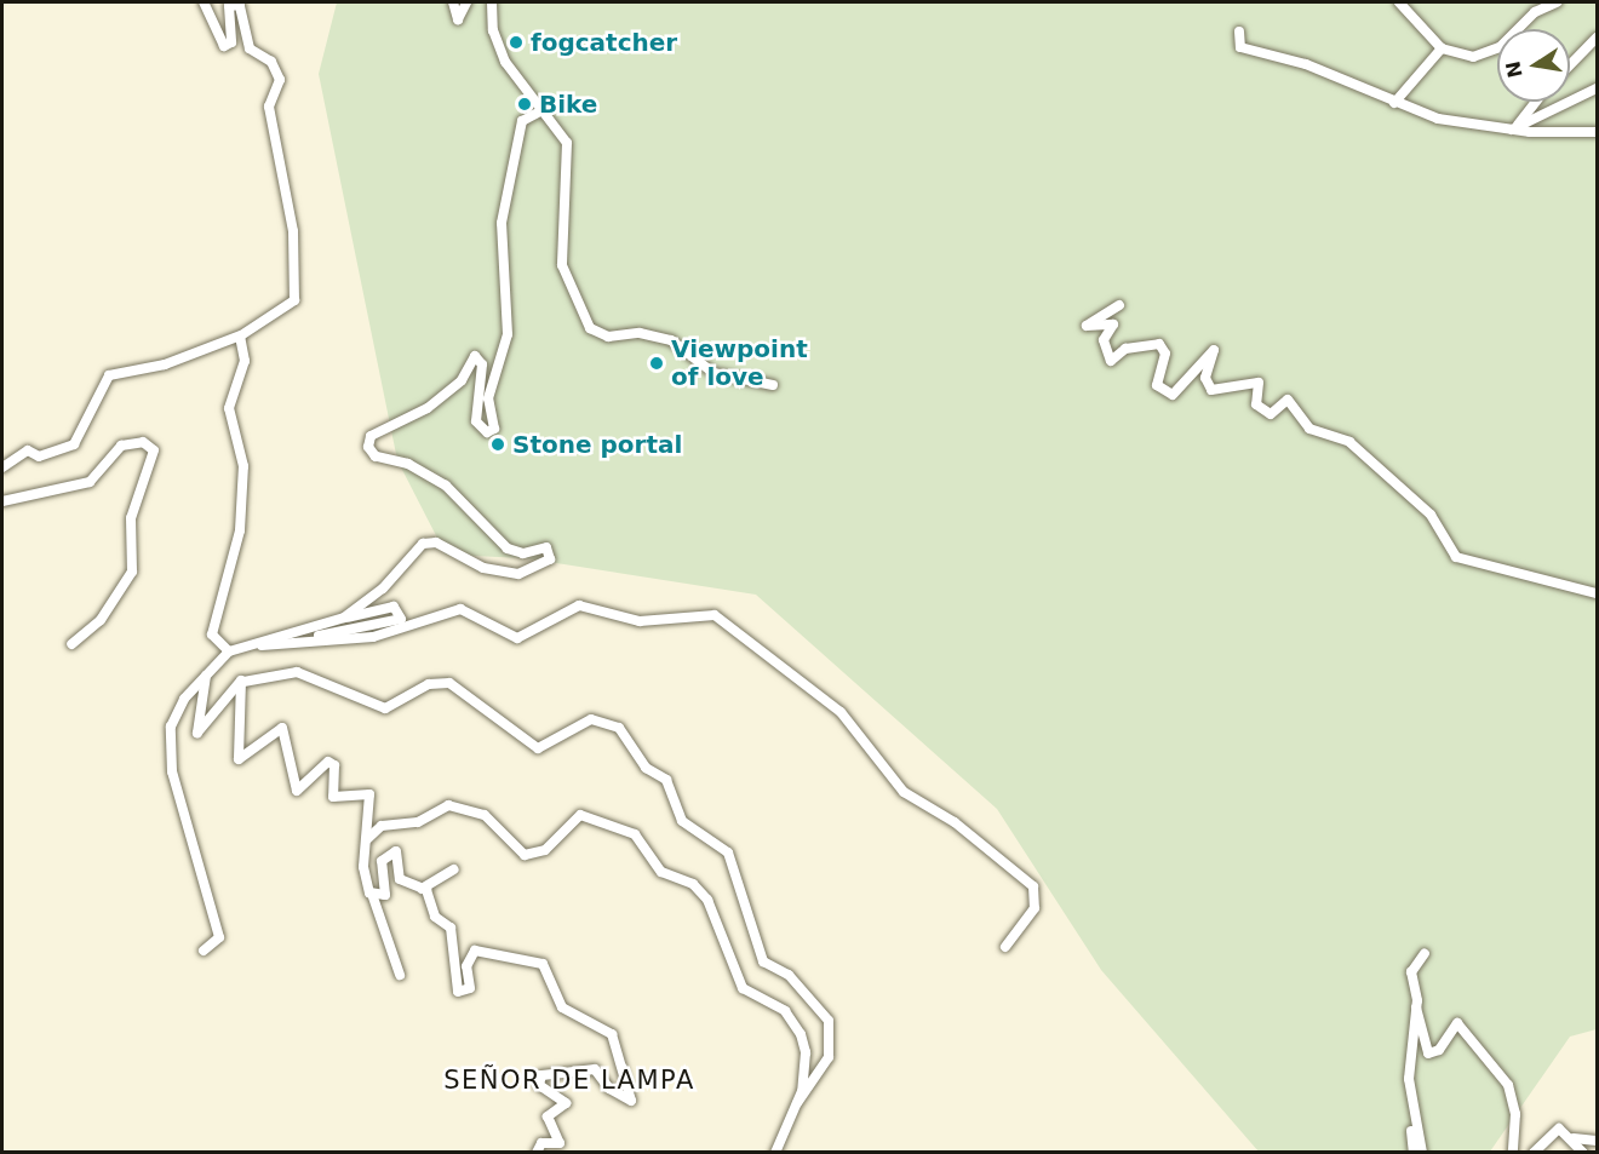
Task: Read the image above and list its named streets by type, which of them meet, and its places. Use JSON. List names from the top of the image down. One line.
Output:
{"districts":["SEÑOR DE LAMPA"],"places":["fogcatcher","Bike","Viewpoint of love","Stone portal"],"north":"left"}
